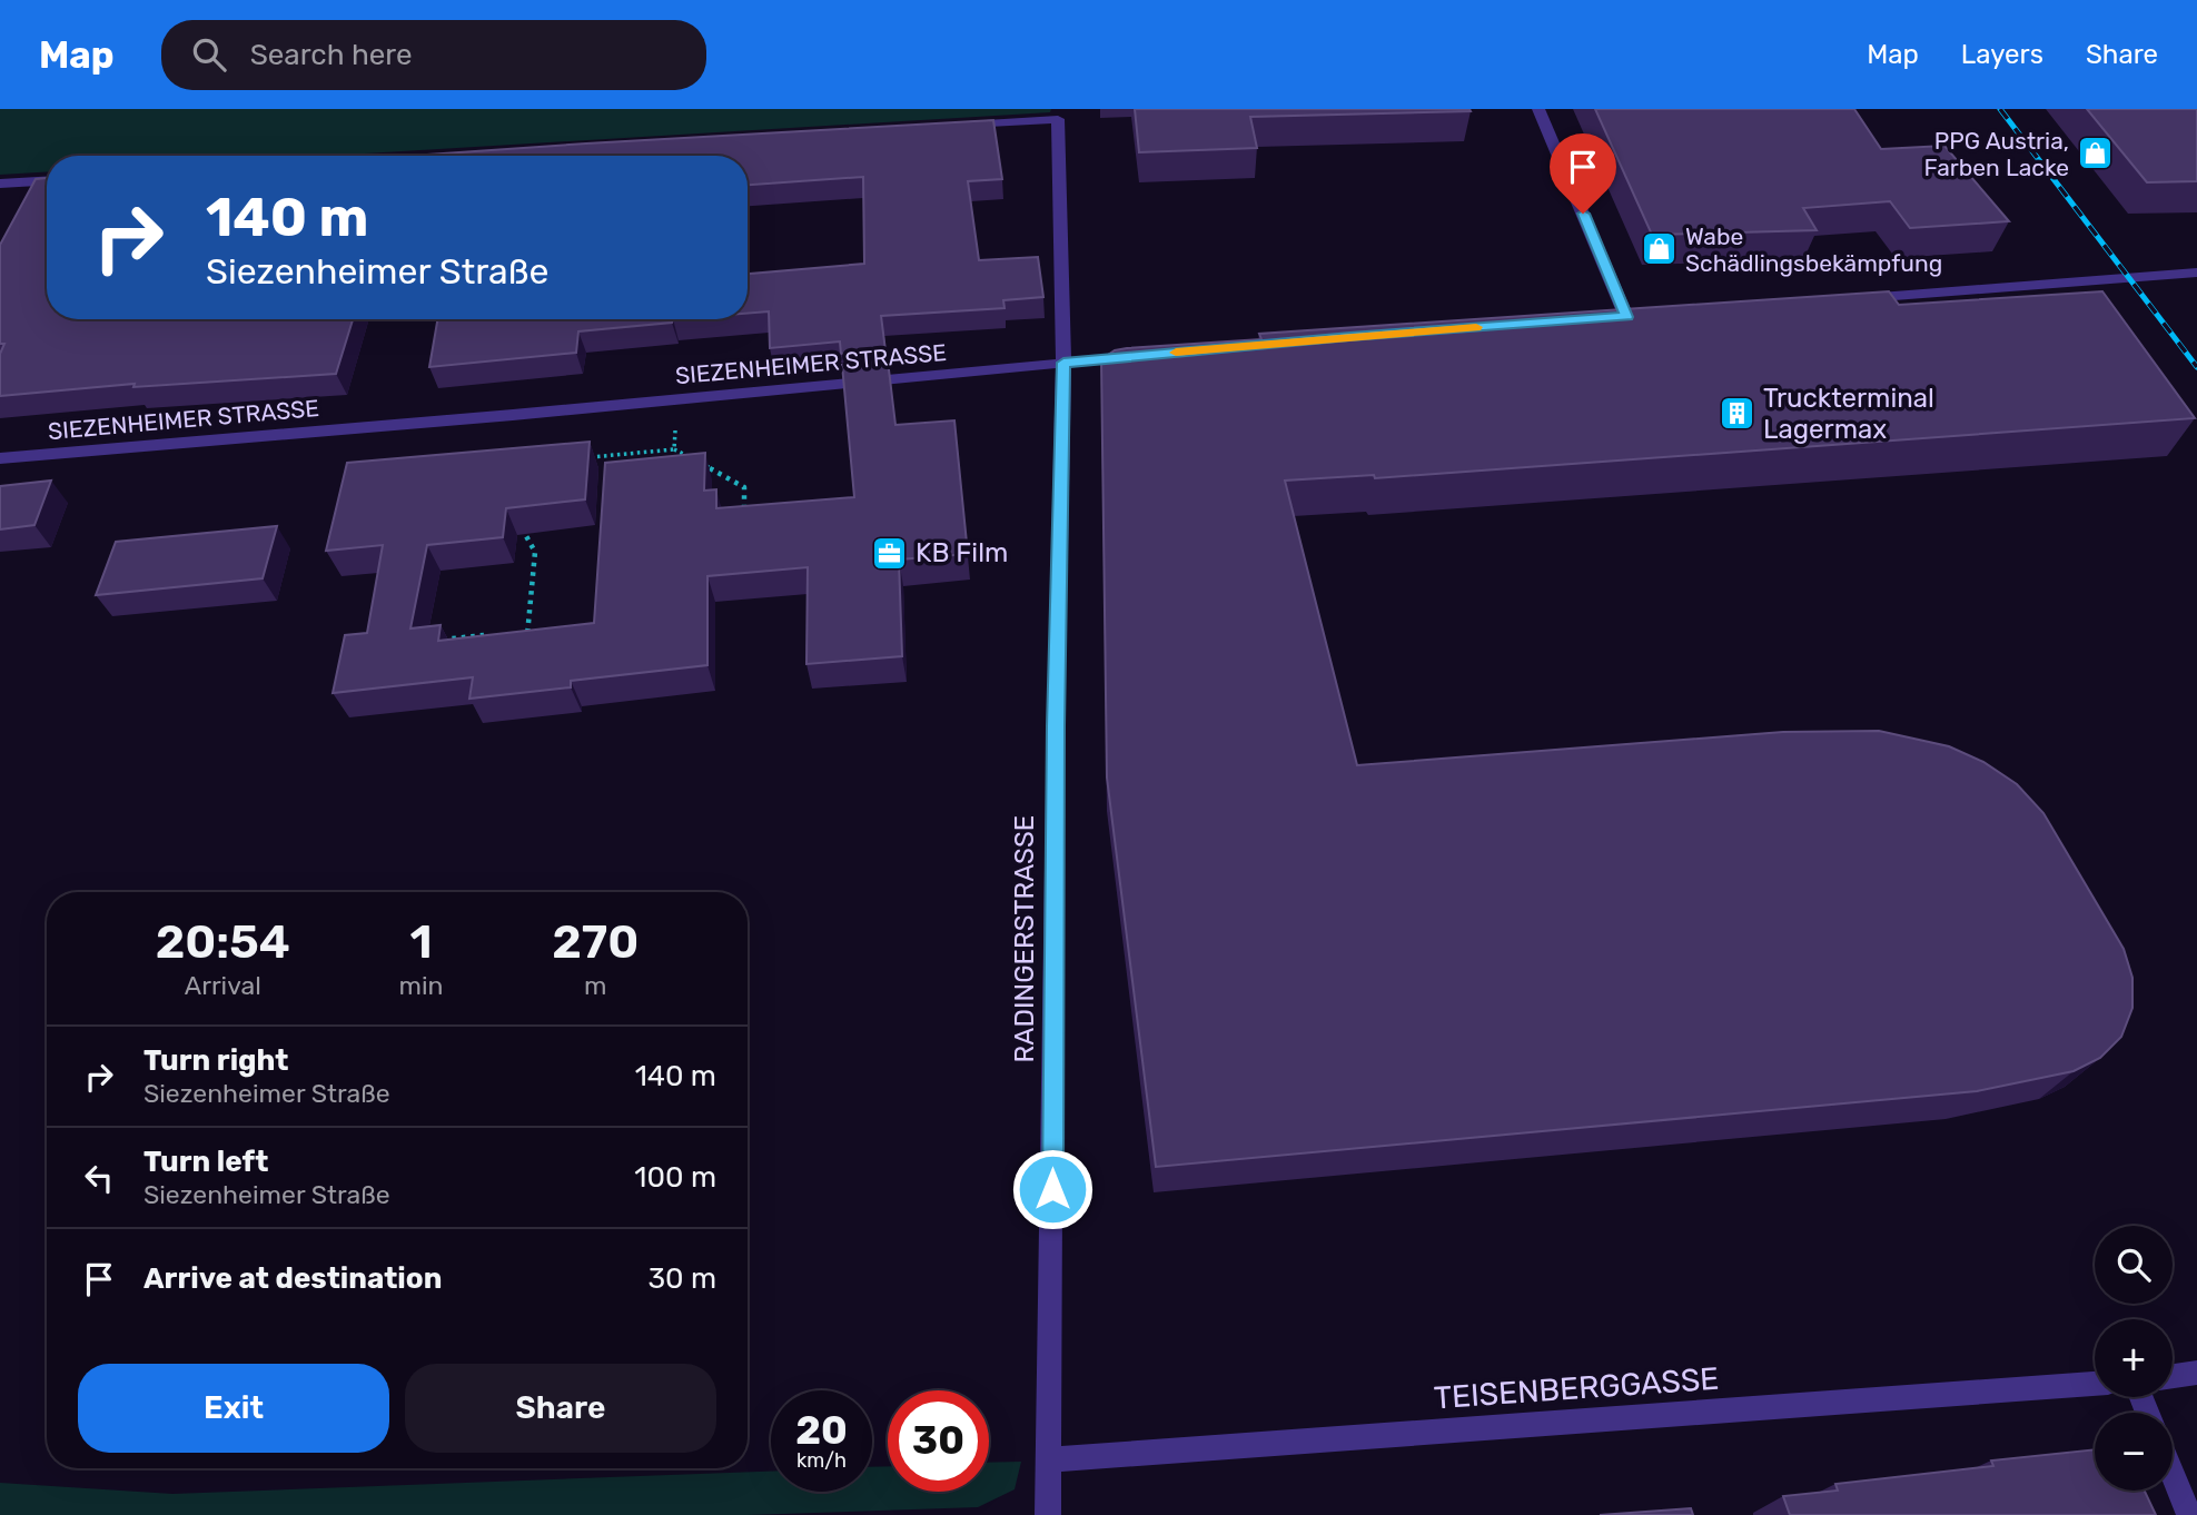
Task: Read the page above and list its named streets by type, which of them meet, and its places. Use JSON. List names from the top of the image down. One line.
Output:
{"streets":{"street":["SIEZENHEIMER STRASSE","RADINGERSTRASSE","TEISENBERGGASSE"]},"crossings":[["SIEZENHEIMER STRASSE","RADINGERSTRASSE"],["RADINGERSTRASSE","TEISENBERGGASSE"]],"places":{"shop":["PPG Austria, Farben Lacke","Wabe Schädlingsbekämpfung"],"building":["Truckterminal Lagermax"],"office":["KB Film"]},"page":{"header":"Map","search":"Search here","nav":["Map","Layers","Share"],"turn":["140 m","Siezenheimer Straße"],"eta":["20:54","Arrival","1","min","270","m"],"list":[{"name":"Turn right","note":"Siezenheimer Straße","value":"140 m"},{"name":"Turn left","note":"Siezenheimer Straße","value":"100 m"},{"name":"Arrive at destination","value":"30 m"}],"map_buttons":["+","−"],"buttons":["Exit","Share"],"speed":"20 km/h","limit":"30"}}
